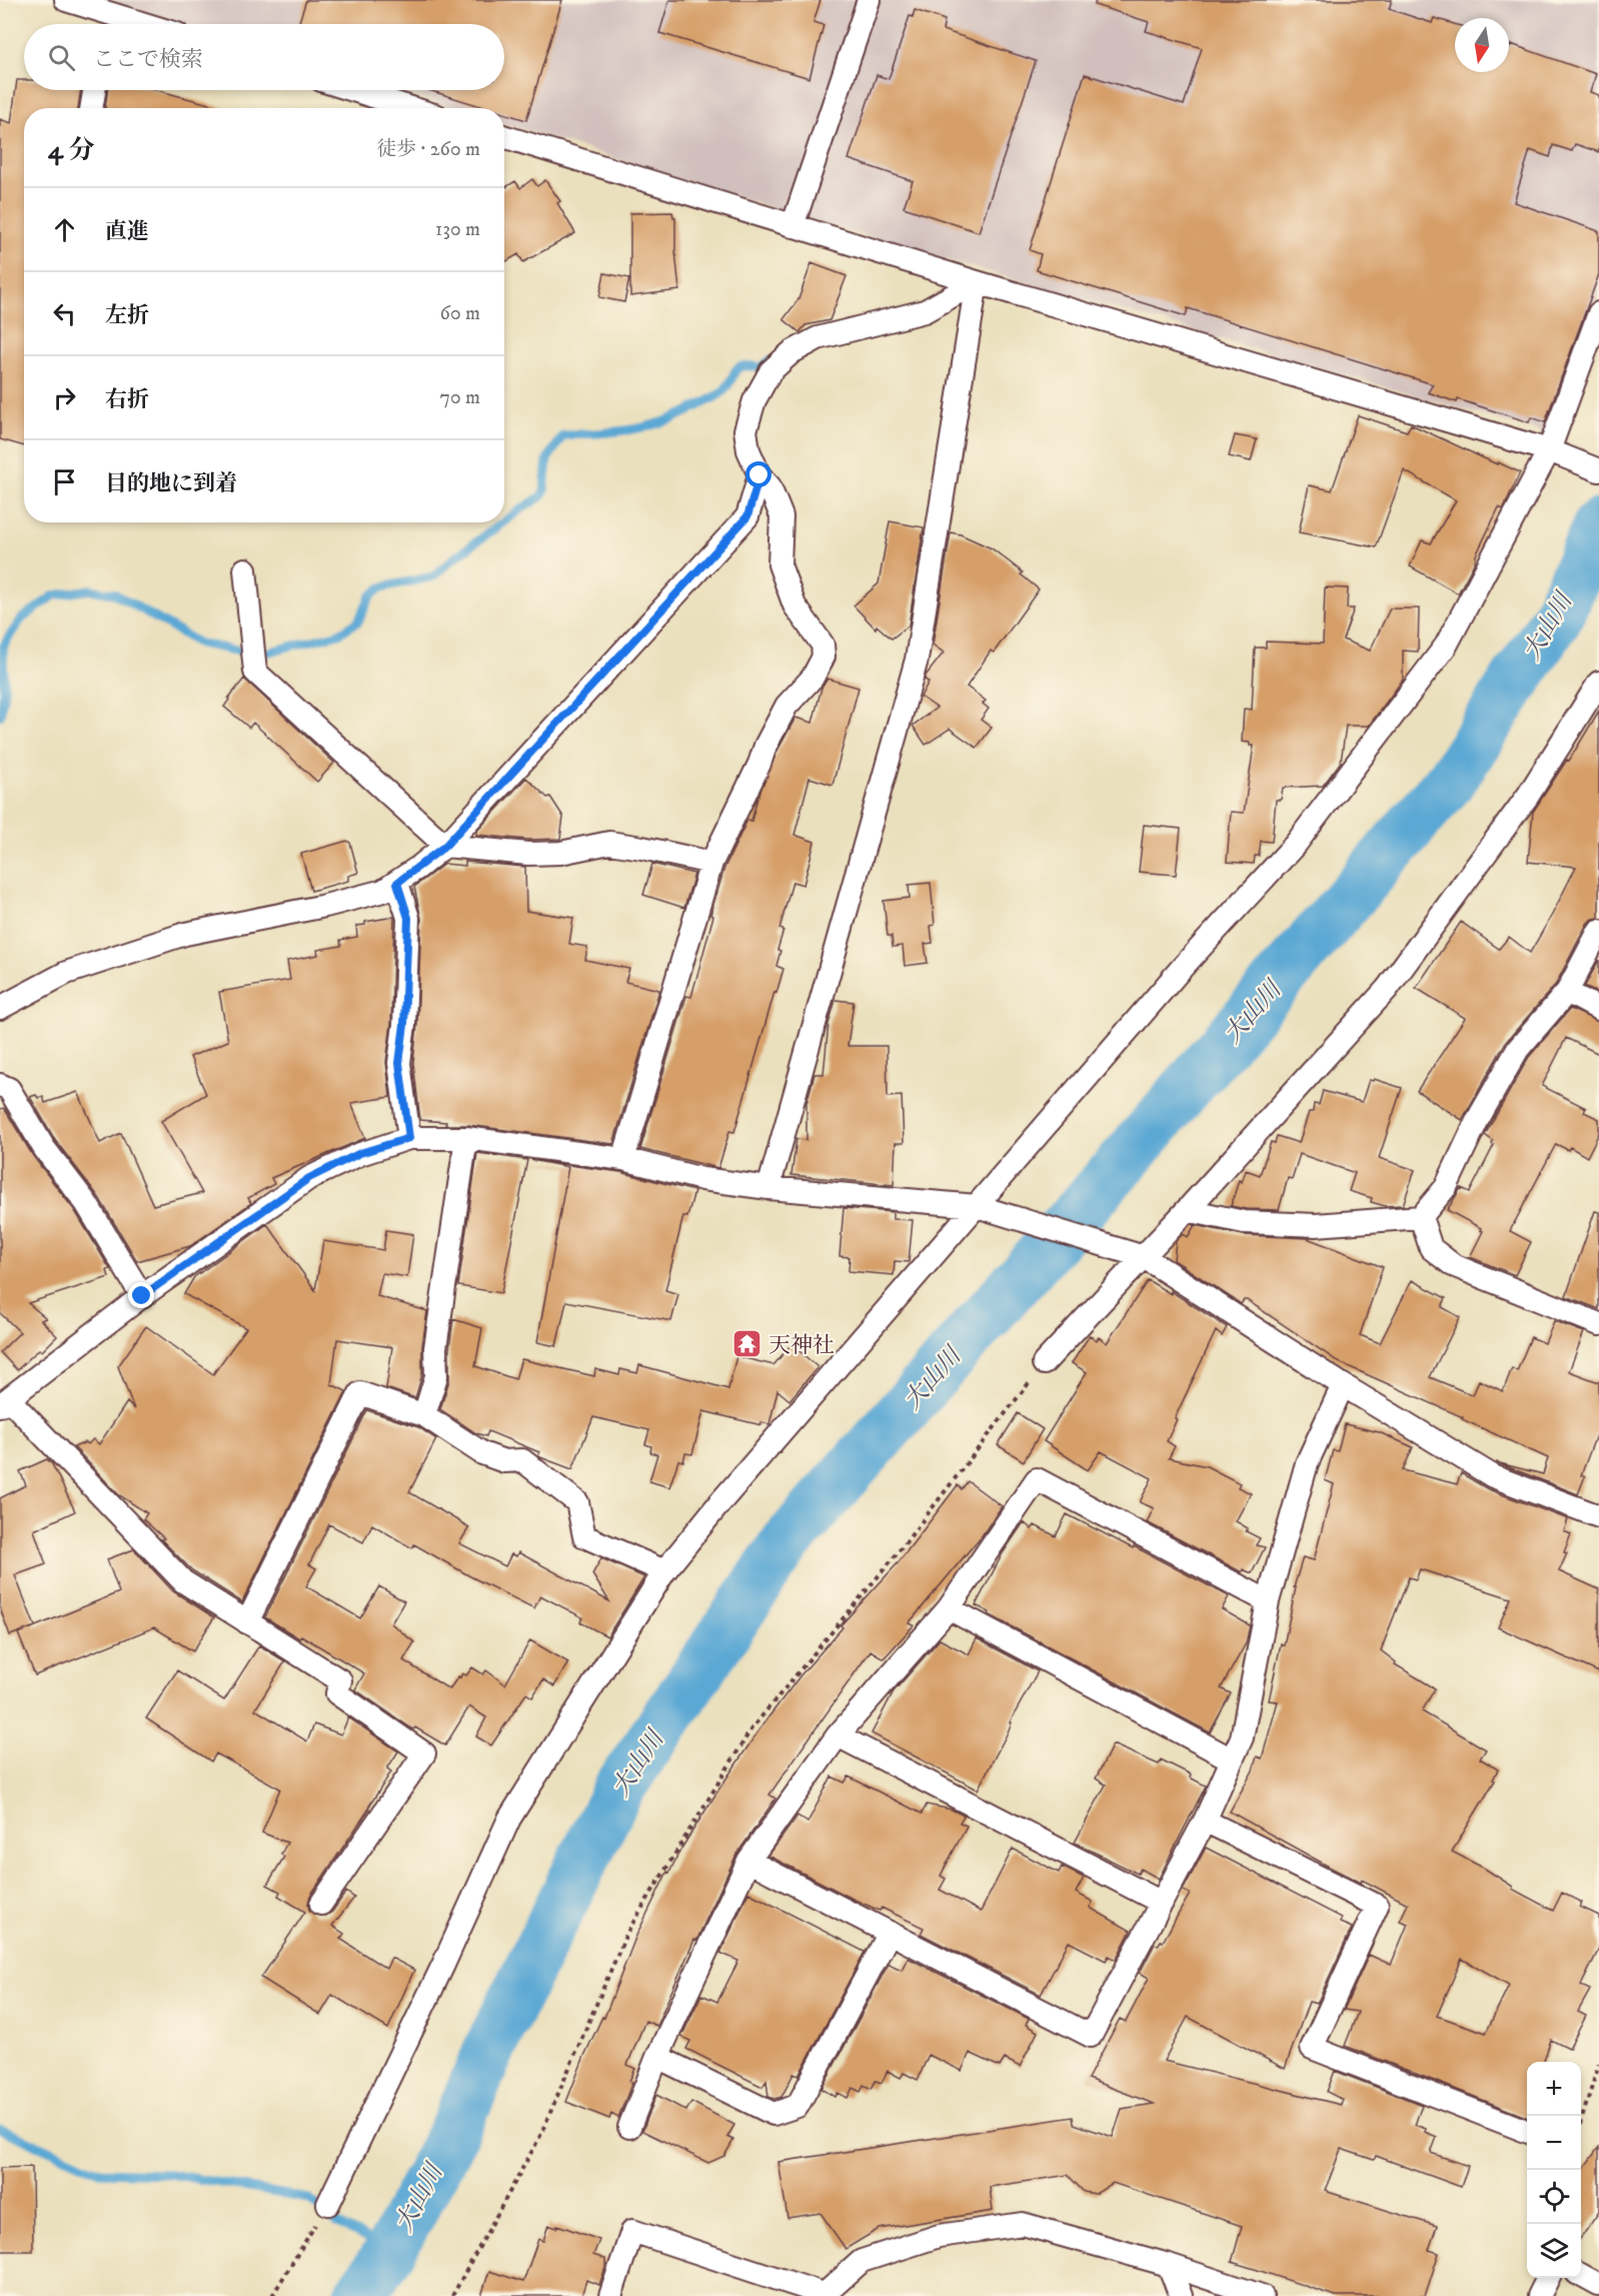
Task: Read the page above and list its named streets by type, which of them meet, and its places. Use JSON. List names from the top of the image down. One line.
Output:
{"water":["大山川"],"places":{"temple":["天神社"]},"north":"bottom","page":{"search":"ここで検索","heading":["4 分","徒歩 · 260 m"],"list":[["直進","130 m"],["左折","60 m"],["右折","70 m"],"目的地に到着"],"map_buttons":["+","−"]}}
